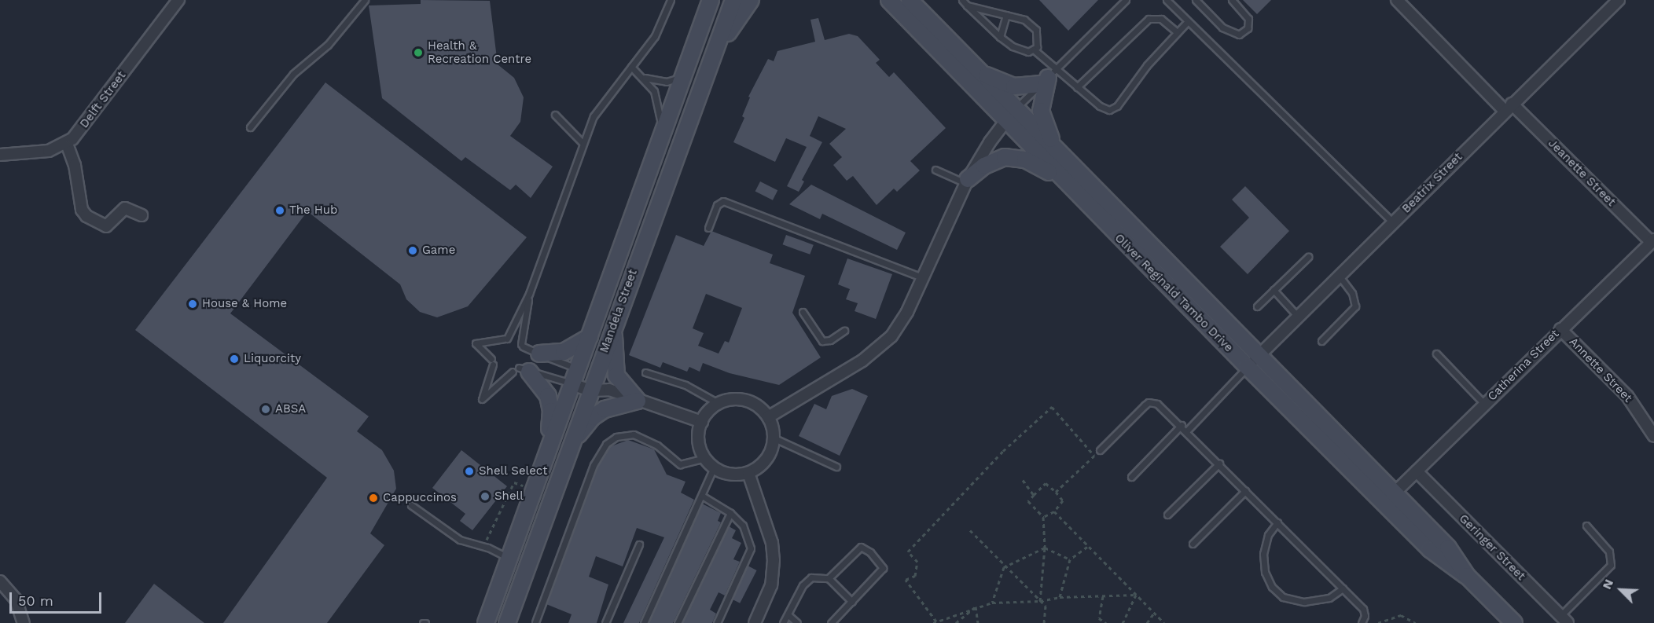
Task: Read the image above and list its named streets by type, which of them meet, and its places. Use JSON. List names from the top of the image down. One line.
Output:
{"streets":{"main road":["Oliver Reginald Tambo Drive","Mandela Street"],"street":["Delft Street","Jeanette Street","Beatrix Street","Catherina Street","Annette Street","Geringer Street"]},"crossings":[["Jeanette Street","Beatrix Street"],["Jeanette Street","Catherina Street"],["Beatrix Street","Oliver Reginald Tambo Drive"],["Oliver Reginald Tambo Drive","Catherina Street"],["Catherina Street","Annette Street"],["Catherina Street","Geringer Street"]],"places":["Health & Recreation Centre","The Hub","Game","House & Home","Liquorcity","ABSA","Shell Select","Shell","Cappuccinos"],"scale_bar":"50 m","north":"top left"}
